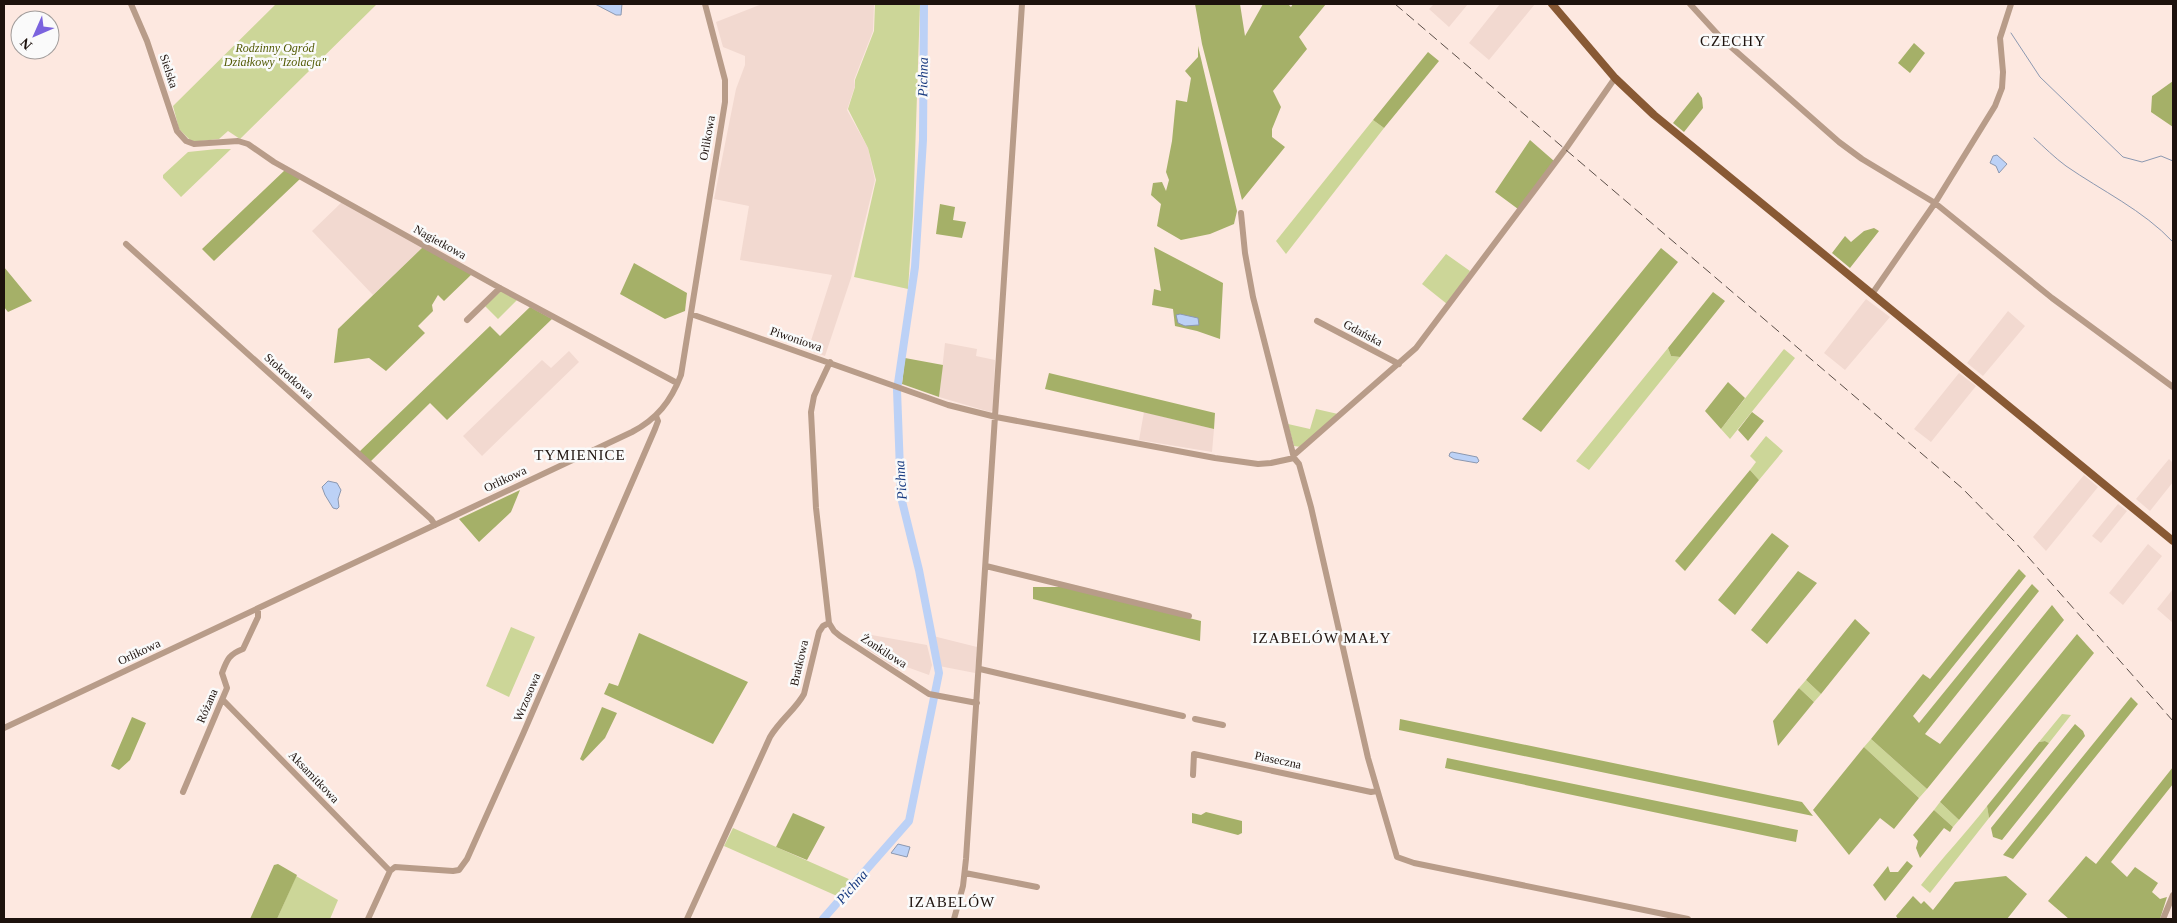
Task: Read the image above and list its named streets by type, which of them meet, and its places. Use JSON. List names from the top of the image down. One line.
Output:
{"streets":{"street":["Sielska","Orlikowa","Nagietkowa","Gdańska","Piwoniowa","Stokrotkowa","Żonkilowa","Bratkowa","Wrzosowa","Różana","Piaseczna","Aksamitkowa"]},"crossings":[["Sielska","Nagietkowa"],["Orlikowa","Nagietkowa"],["Orlikowa","Piwoniowa"],["Orlikowa","Stokrotkowa"],["Orlikowa","Wrzosowa"],["Orlikowa","Różana"],["Żonkilowa","Bratkowa"],["Wrzosowa","Aksamitkowa"],["Różana","Aksamitkowa"]],"districts":["CZECHY","TYMIENICE","IZABELÓW MAŁY","IZABELÓW"],"water":["Pichna"],"parks":["Rodzinny Ogród Działkowy \"Izolacja\""],"north":"bottom left"}
